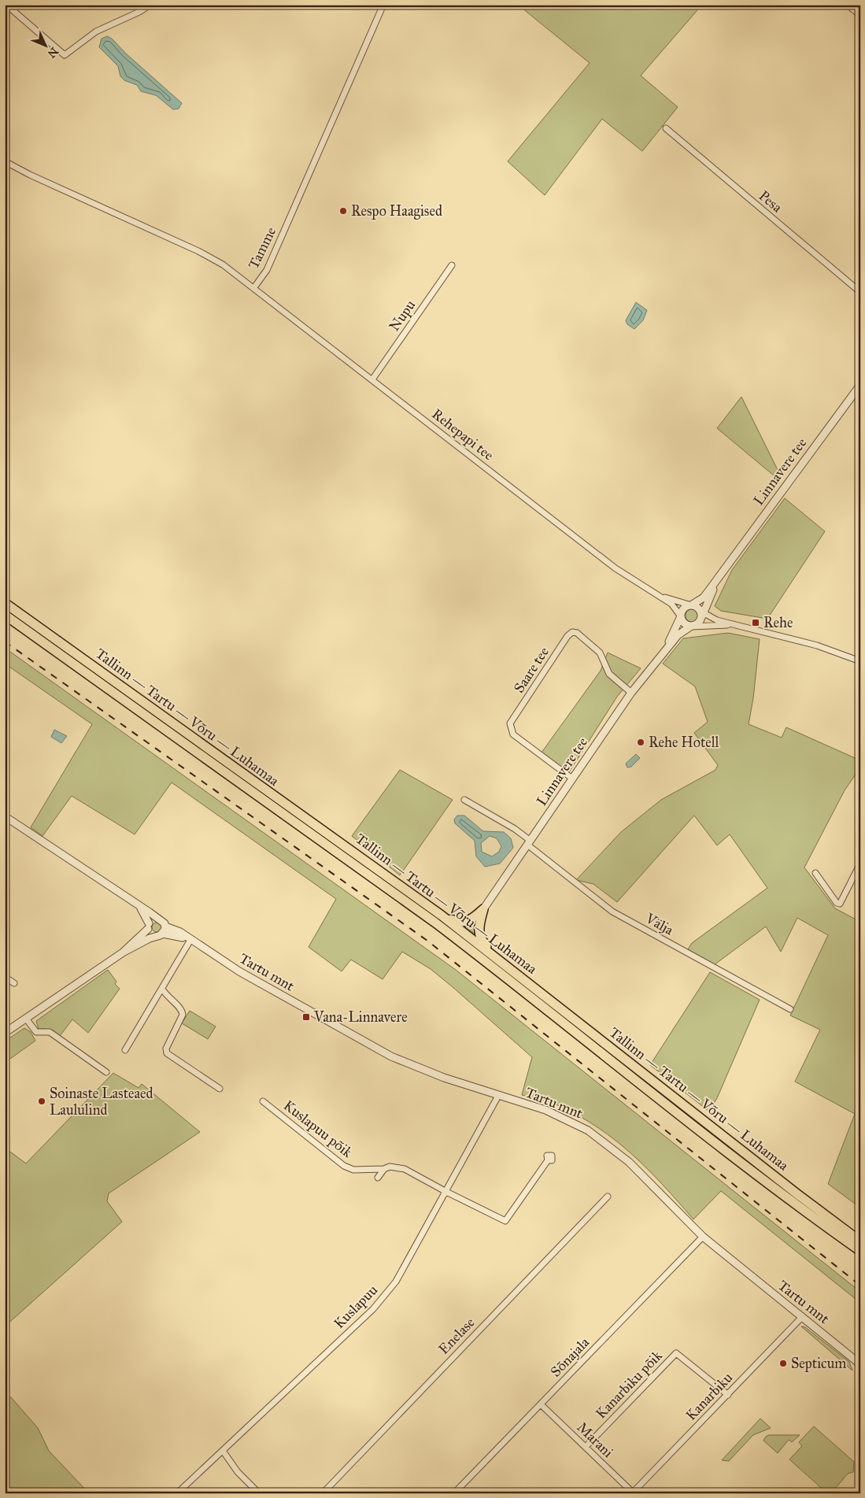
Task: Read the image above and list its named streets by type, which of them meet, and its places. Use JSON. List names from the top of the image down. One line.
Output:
{"streets":{"highway":["Tallinn — Tartu — Võru — Luhamaa"],"street":["Pesa","Tamme","Nupu","Rehepapi tee","Linnavere tee","Saare tee","Välja","Tartu mnt","Kuslapuu põik","Kuslapuu","Enelase","Sõnajala","Kanarbiku põik","Kanarbiku","Marani"]},"crossings":[["Tamme","Rehepapi tee"],["Nupu","Rehepapi tee"],["Rehepapi tee","Linnavere tee"],["Linnavere tee","Saare tee"],["Linnavere tee","Välja"],["Tartu mnt","Kuslapuu"],["Tartu mnt","Sõnajala"],["Tartu mnt","Kanarbiku"],["Kuslapuu põik","Kuslapuu"],["Sõnajala","Marani"],["Kanarbiku põik","Kanarbiku"],["Kanarbiku põik","Marani"],["Kanarbiku","Marani"]],"places":{"other":["Respo Haagised","Rehe Hotell","Soinaste Lasteaed Laululind","Septicum"],"transit":["Rehe","Vana-Linnavere"]},"north":"bottom right"}
